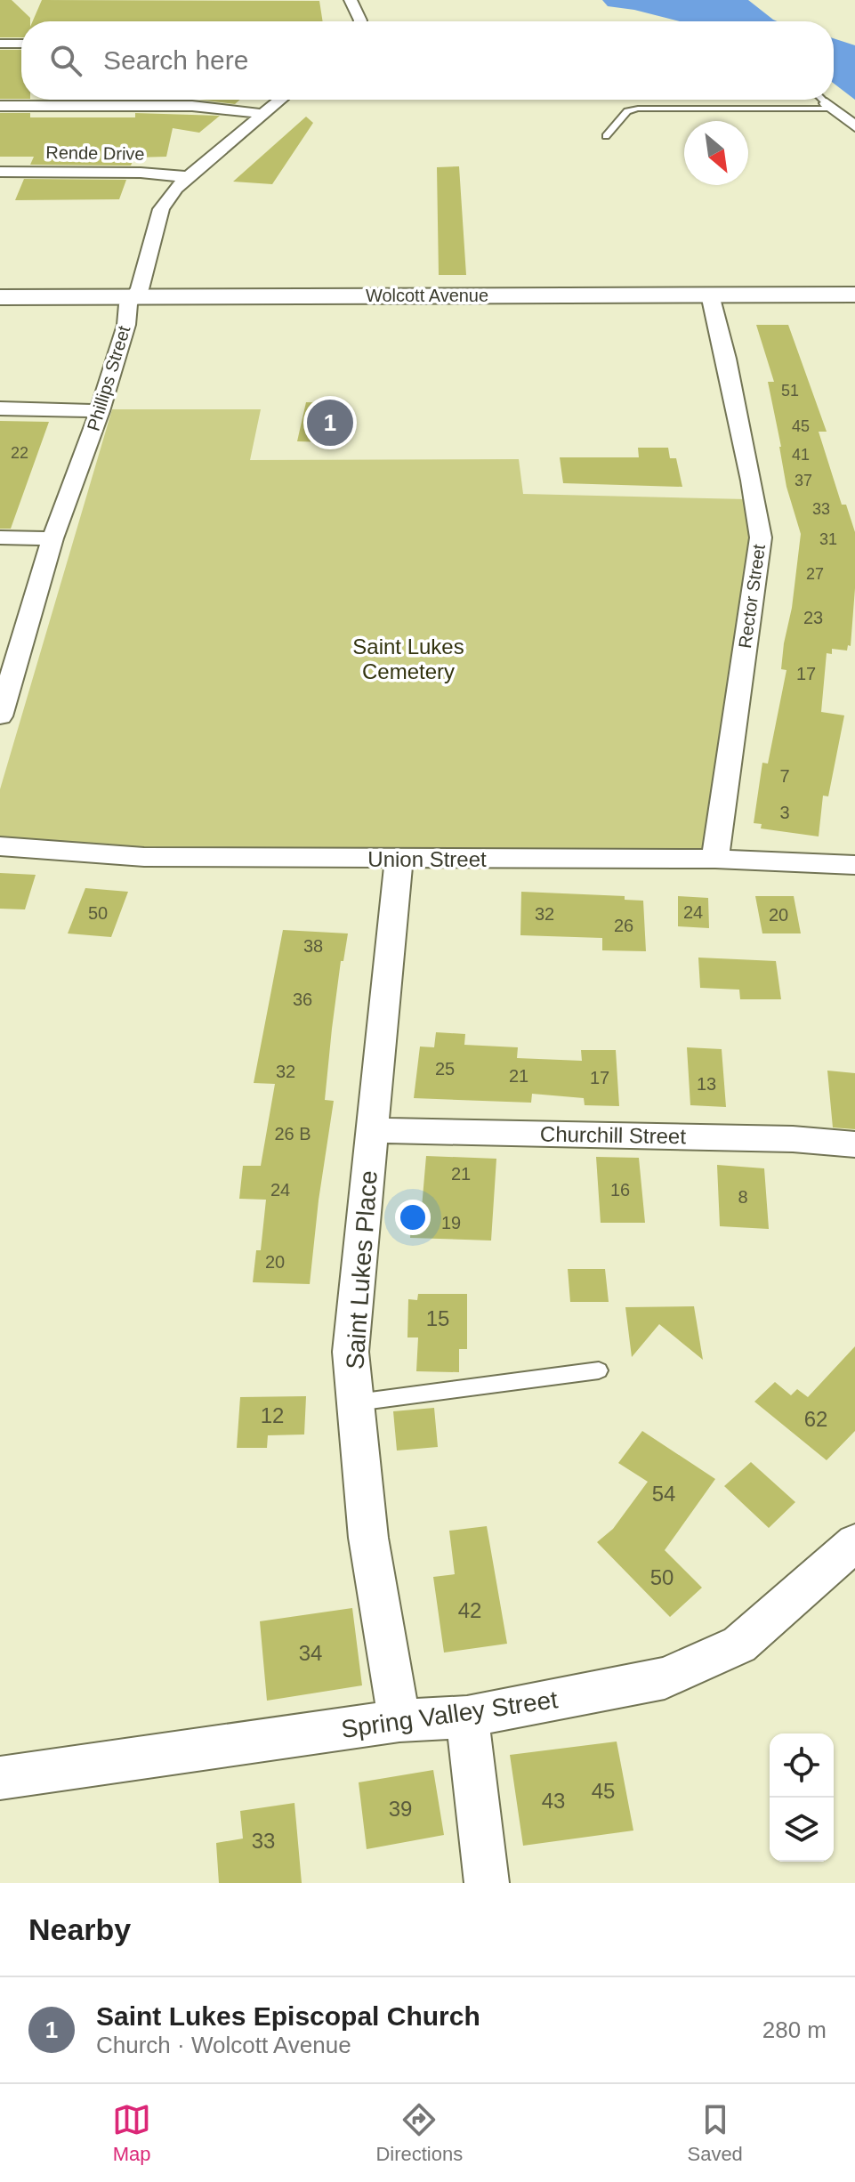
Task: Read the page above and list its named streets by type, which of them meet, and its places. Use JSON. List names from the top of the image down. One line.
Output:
{"streets":{"main road":["Wolcott Avenue"],"street":["Rende Drive","Phillips Street","Rector Street","Union Street","Churchill Street","Saint Lukes Place","Spring Valley Street"]},"crossings":[["Rende Drive","Phillips Street"],["Wolcott Avenue","Phillips Street"],["Wolcott Avenue","Rector Street"],["Rector Street","Union Street"],["Union Street","Saint Lukes Place"],["Churchill Street","Saint Lukes Place"],["Saint Lukes Place","Spring Valley Street"]],"parks":["Saint Lukes Cemetery"],"house_numbers":["51","45","22","41","37","33","31","27","23","17","7","3","24","50","32","20","26","38","36","25","32","21","17","13","26 B","21","24","16","8","19","20","15","12","62","54","50","42","34","45","43","39","33"],"north":"bottom right","page":{"search":"Search here","pins":"1","heading":"Nearby","list":[{"mark":"1","name":"Saint Lukes Episcopal Church","note":"Church · Wolcott Avenue","value":"280 m"}],"nav":["Map","Directions","Saved"]}}
